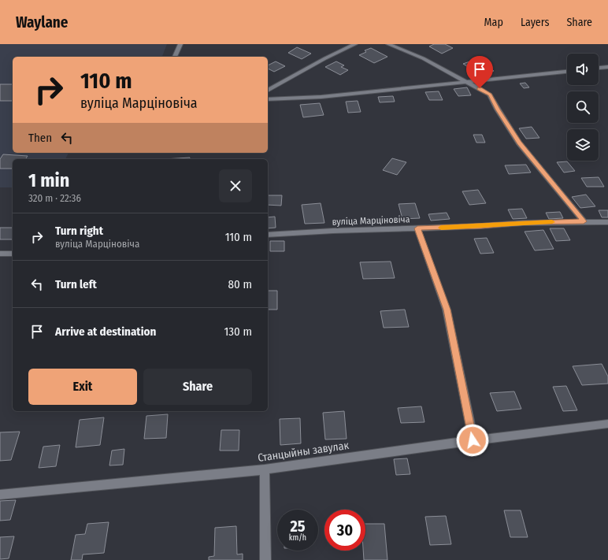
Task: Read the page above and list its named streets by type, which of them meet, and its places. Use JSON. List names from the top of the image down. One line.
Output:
{"streets":{"street":["вуліца Марціновіча","Станцыйны завулак"]},"page":{"header":"Waylane","nav":["Map","Layers","Share"],"turn":["110 m","вуліца Марціновіча"],"then":"Then","heading":["1 min","320 m · 22:36"],"list":[{"name":"Turn right","note":"вуліца Марціновіча","value":"110 m"},{"name":"Turn left","value":"80 m"},{"name":"Arrive at destination","value":"130 m"}],"buttons":["Exit","Share"],"speed":"25 km/h","limit":"30"}}
